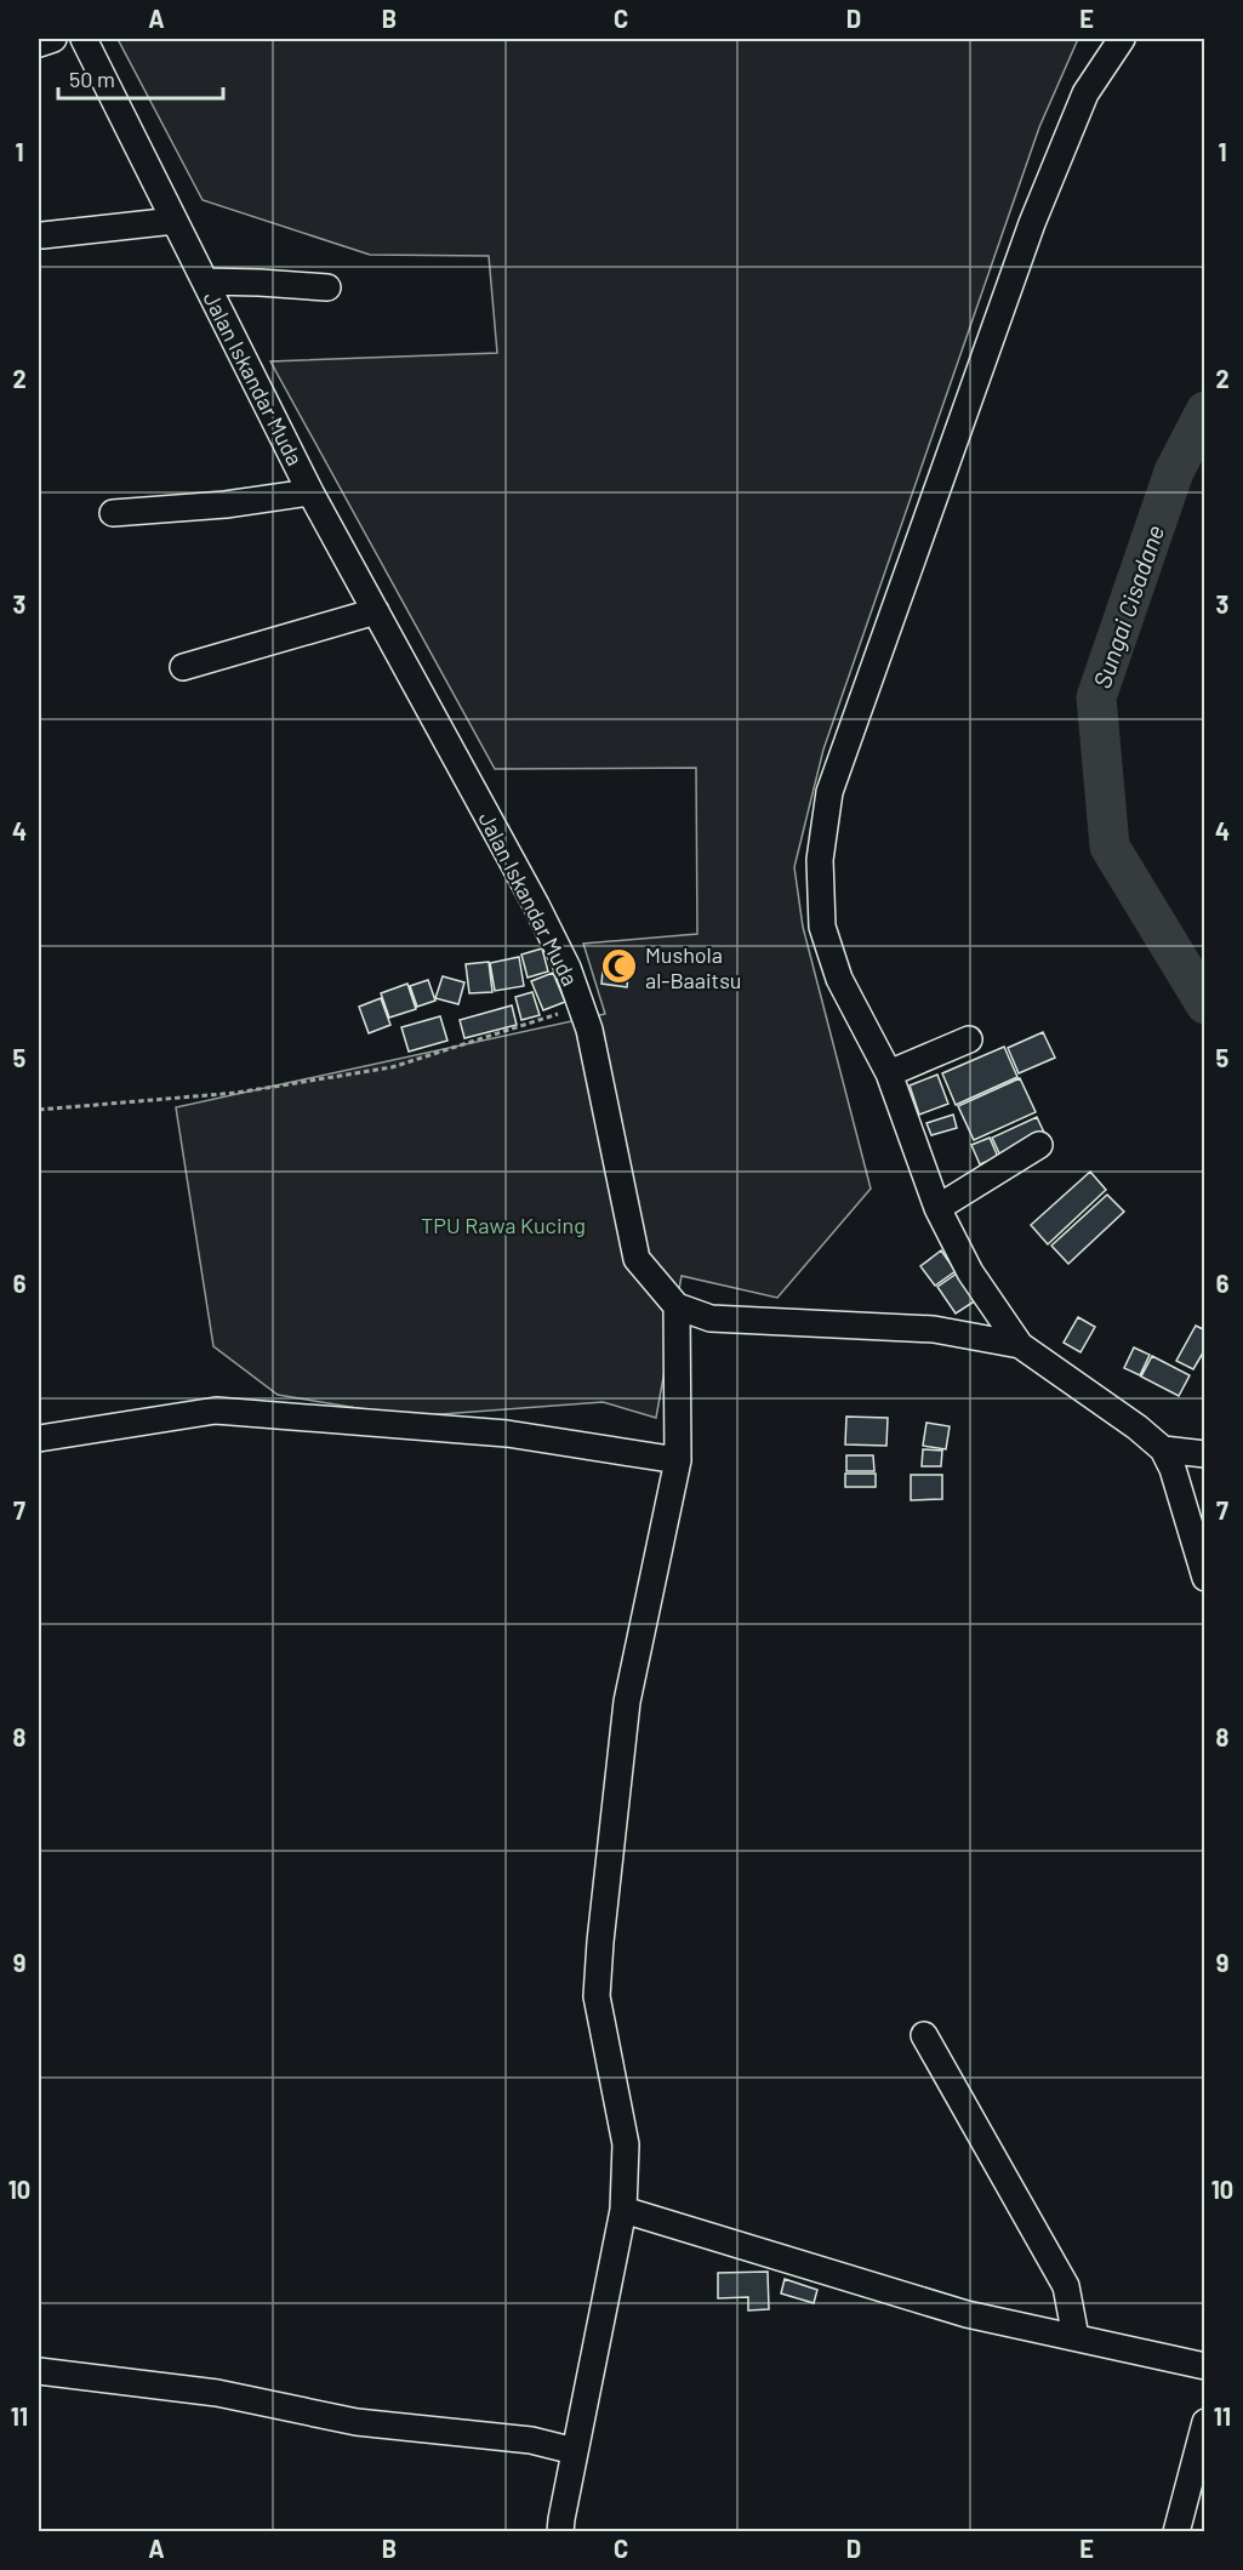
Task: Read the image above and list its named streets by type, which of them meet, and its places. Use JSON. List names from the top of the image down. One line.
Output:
{"streets":{"street":["Jalan Iskandar Muda"]},"water":["Sungai Cisadane"],"parks":["TPU Rawa Kucing"],"places":{"mosque":["Mushola al-Baaitsu"]},"scale_bar":"50 m","grid":{"columns":["A","B","C","D","E"],"rows":["1","2","3","4","5","6","7","8","9","10","11"]}}
